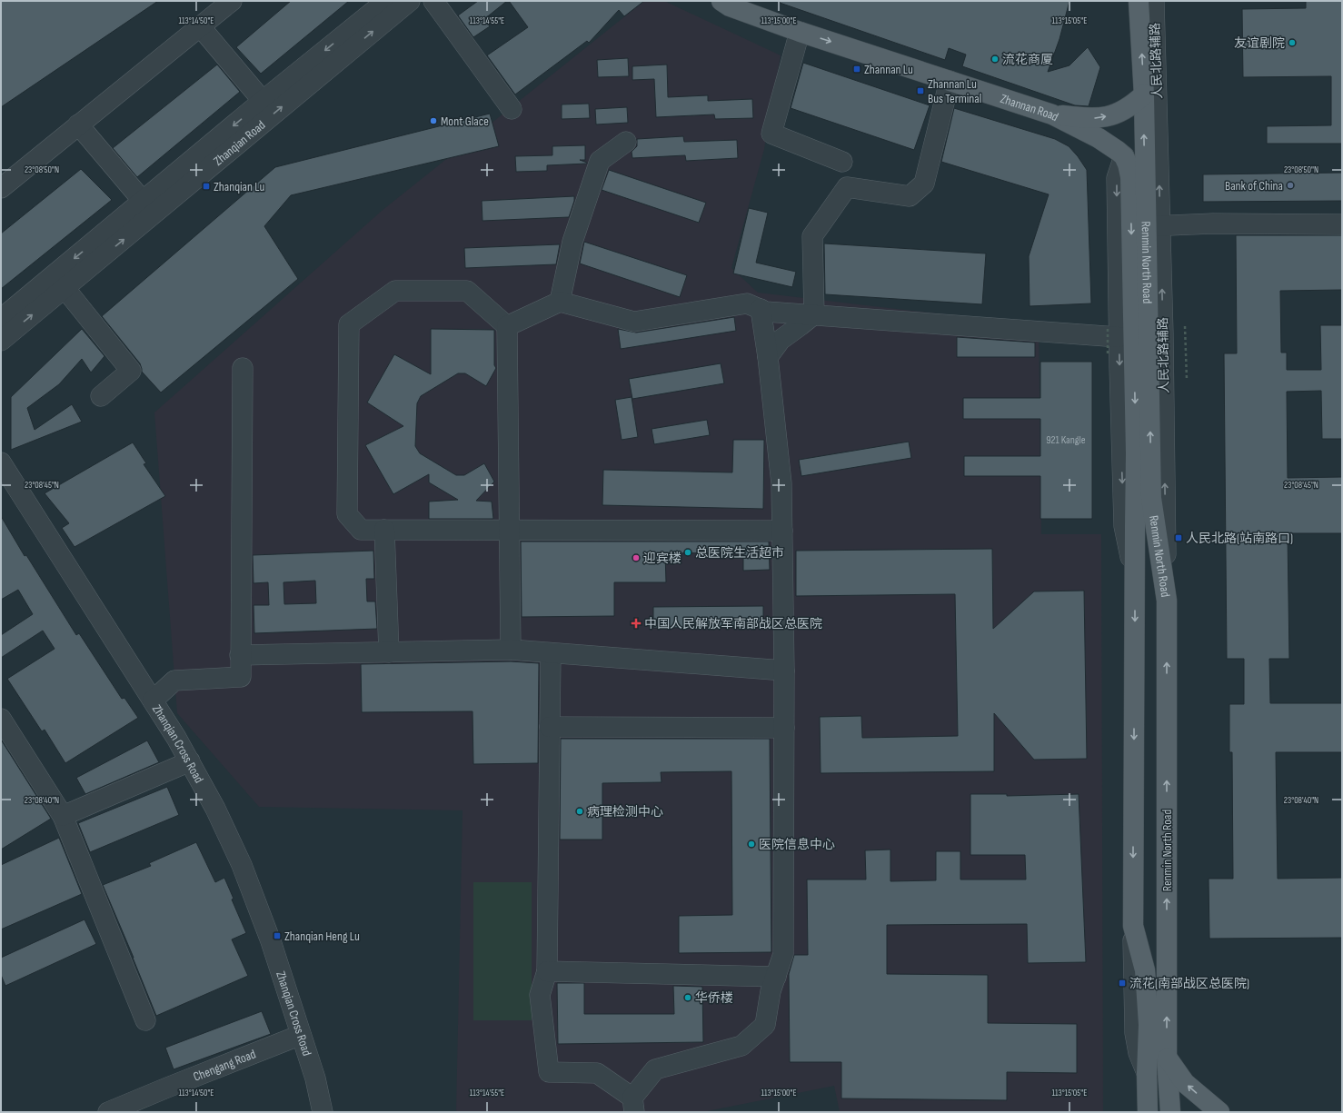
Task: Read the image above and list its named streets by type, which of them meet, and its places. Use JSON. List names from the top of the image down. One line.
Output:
{"streets":{"main road":["Zhannan Road","Renmin North Road"],"street":["人民北路辅路","Zhanqian Road","Zhanqian Cross Road","Chengang Road"]},"crossings":[["人民北路辅路","Renmin North Road"],["Zhannan Road","Renmin North Road"],["Zhanqian Cross Road","Chengang Road"]],"one_way":["人民北路辅路","Zhannan Road"],"places":{"other":["友谊剧院","流花商厦","Mont Glace","Bank of China","总医院生活超市","迎宾楼","病理检测中心","医院信息中心","华侨楼"],"transit":["Zhannan Lu","Zhannan Lu Bus Terminal","Zhanqian Lu","人民北路(站南路口)","Zhanqian Heng Lu","流花(南部战区总医院)"],"health":["中国人民解放军南部战区总医院"]},"house_numbers":["921 Kangle"],"coordinates":["113°14'50\"E","113°14'55\"E","113°15'00\"E","113°15'05\"E","23°08'50\"N","23°08'45\"N","23°08'40\"N"]}
